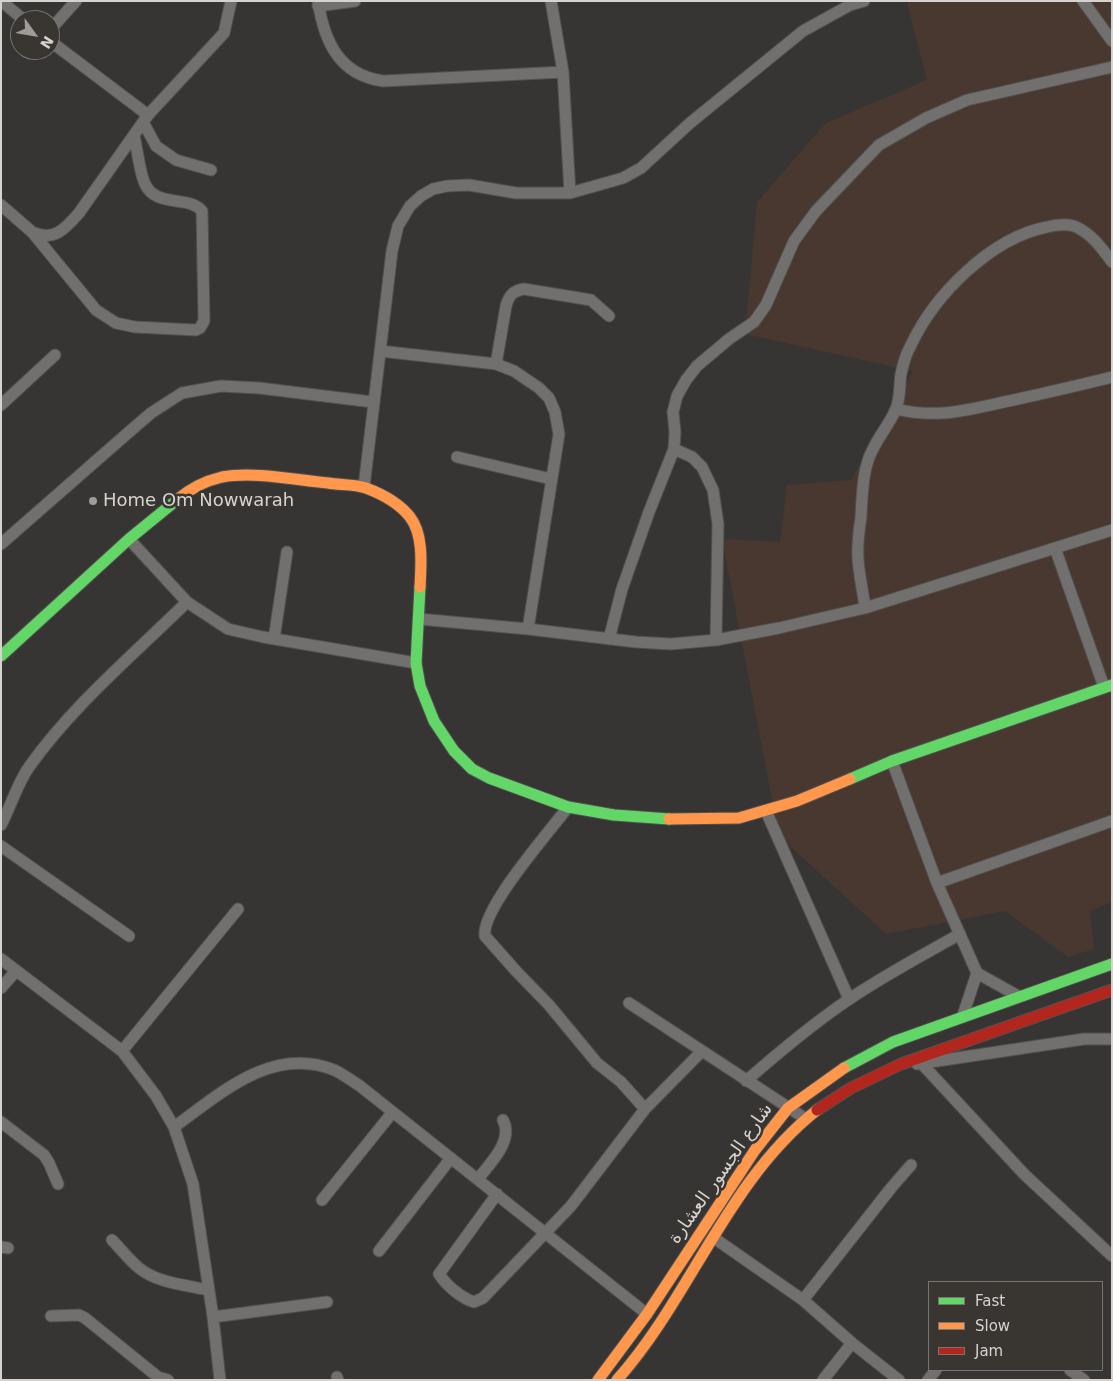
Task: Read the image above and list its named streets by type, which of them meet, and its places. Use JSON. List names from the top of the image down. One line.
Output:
{"streets":{"street":["شارع الجسور العشارة"]},"places":["Home Om Nowwarah"],"legend":["Fast","Slow","Jam"],"north":"bottom right"}
